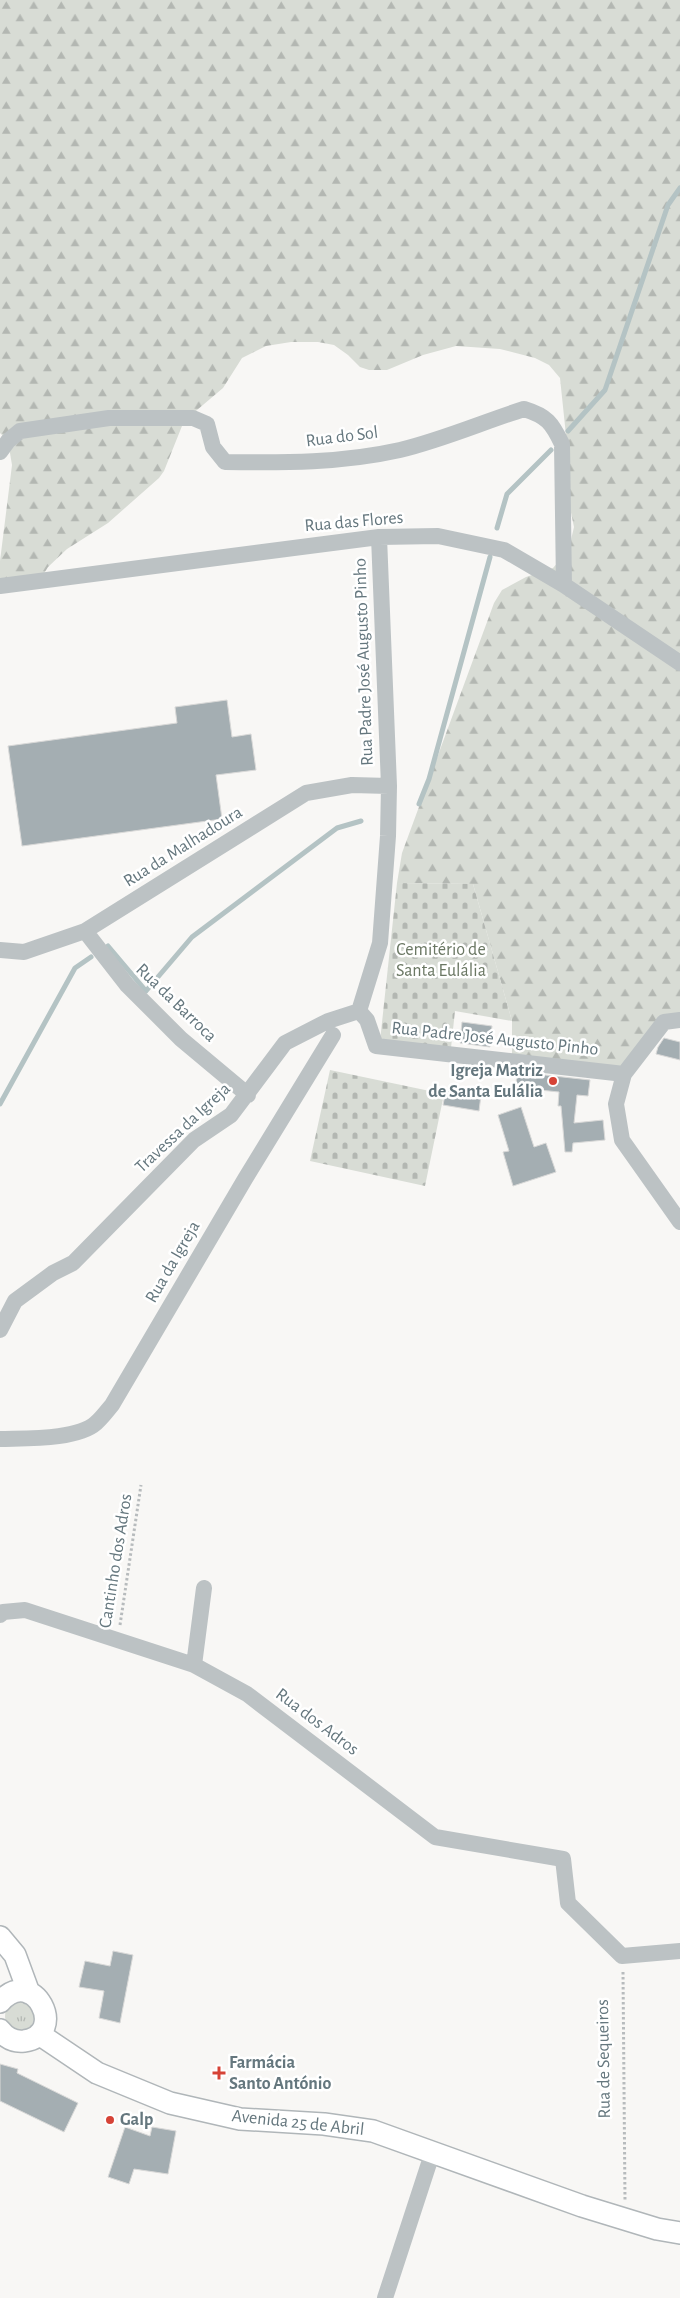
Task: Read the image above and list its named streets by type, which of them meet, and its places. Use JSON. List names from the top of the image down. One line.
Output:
{"streets":{"main road":["Avenida 25 de Abril"],"street":["Rua do Sol","Rua das Flores","Rua Padre José Augusto Pinho","Rua da Malhadoura","Rua da Barroca","Travessa da Igreja","Rua da Igreja","Rua dos Adros"],"path":["Cantinho dos Adros","Rua de Sequeiros"]},"crossings":[["Rua do Sol","Rua das Flores"],["Rua das Flores","Rua Padre José Augusto Pinho"],["Rua Padre José Augusto Pinho","Rua da Malhadoura"],["Rua Padre José Augusto Pinho","Travessa da Igreja"],["Rua da Malhadoura","Rua da Barroca"],["Rua da Barroca","Travessa da Igreja"],["Cantinho dos Adros","Rua dos Adros"],["Rua dos Adros","Rua de Sequeiros"],["Rua de Sequeiros","Avenida 25 de Abril"]],"parks":["Cemitério de Santa Eulália"],"places":{"other":["Igreja Matriz de Santa Eulália","Galp"],"health":["Farmácia Santo António"]}}
